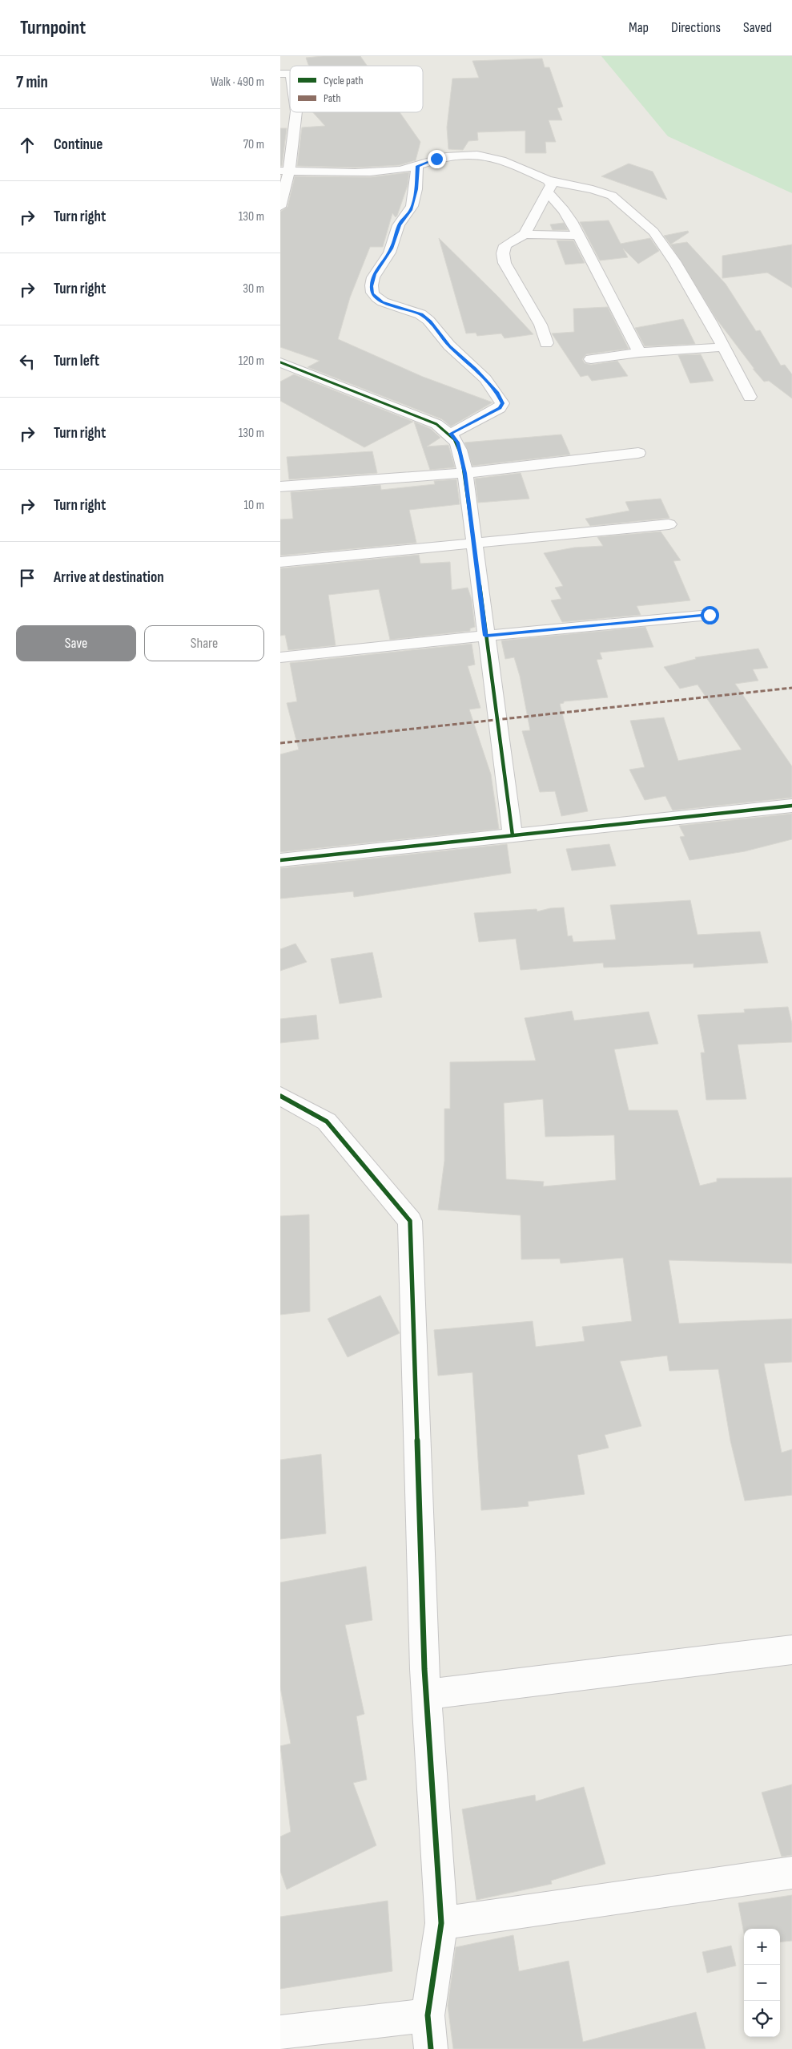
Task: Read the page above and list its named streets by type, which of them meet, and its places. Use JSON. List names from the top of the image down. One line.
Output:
{"legend":["Cycle path","Path"],"page":{"header":"Turnpoint","nav":["Map","Directions","Saved"],"heading":["7 min","Walk · 490 m"],"list":[["Continue","70 m"],["Turn right","130 m"],["Turn right","30 m"],["Turn left","120 m"],["Turn right","130 m"],["Turn right","10 m"],"Arrive at destination"],"buttons":["Save","Share"],"map_buttons":["+","−"]}}
